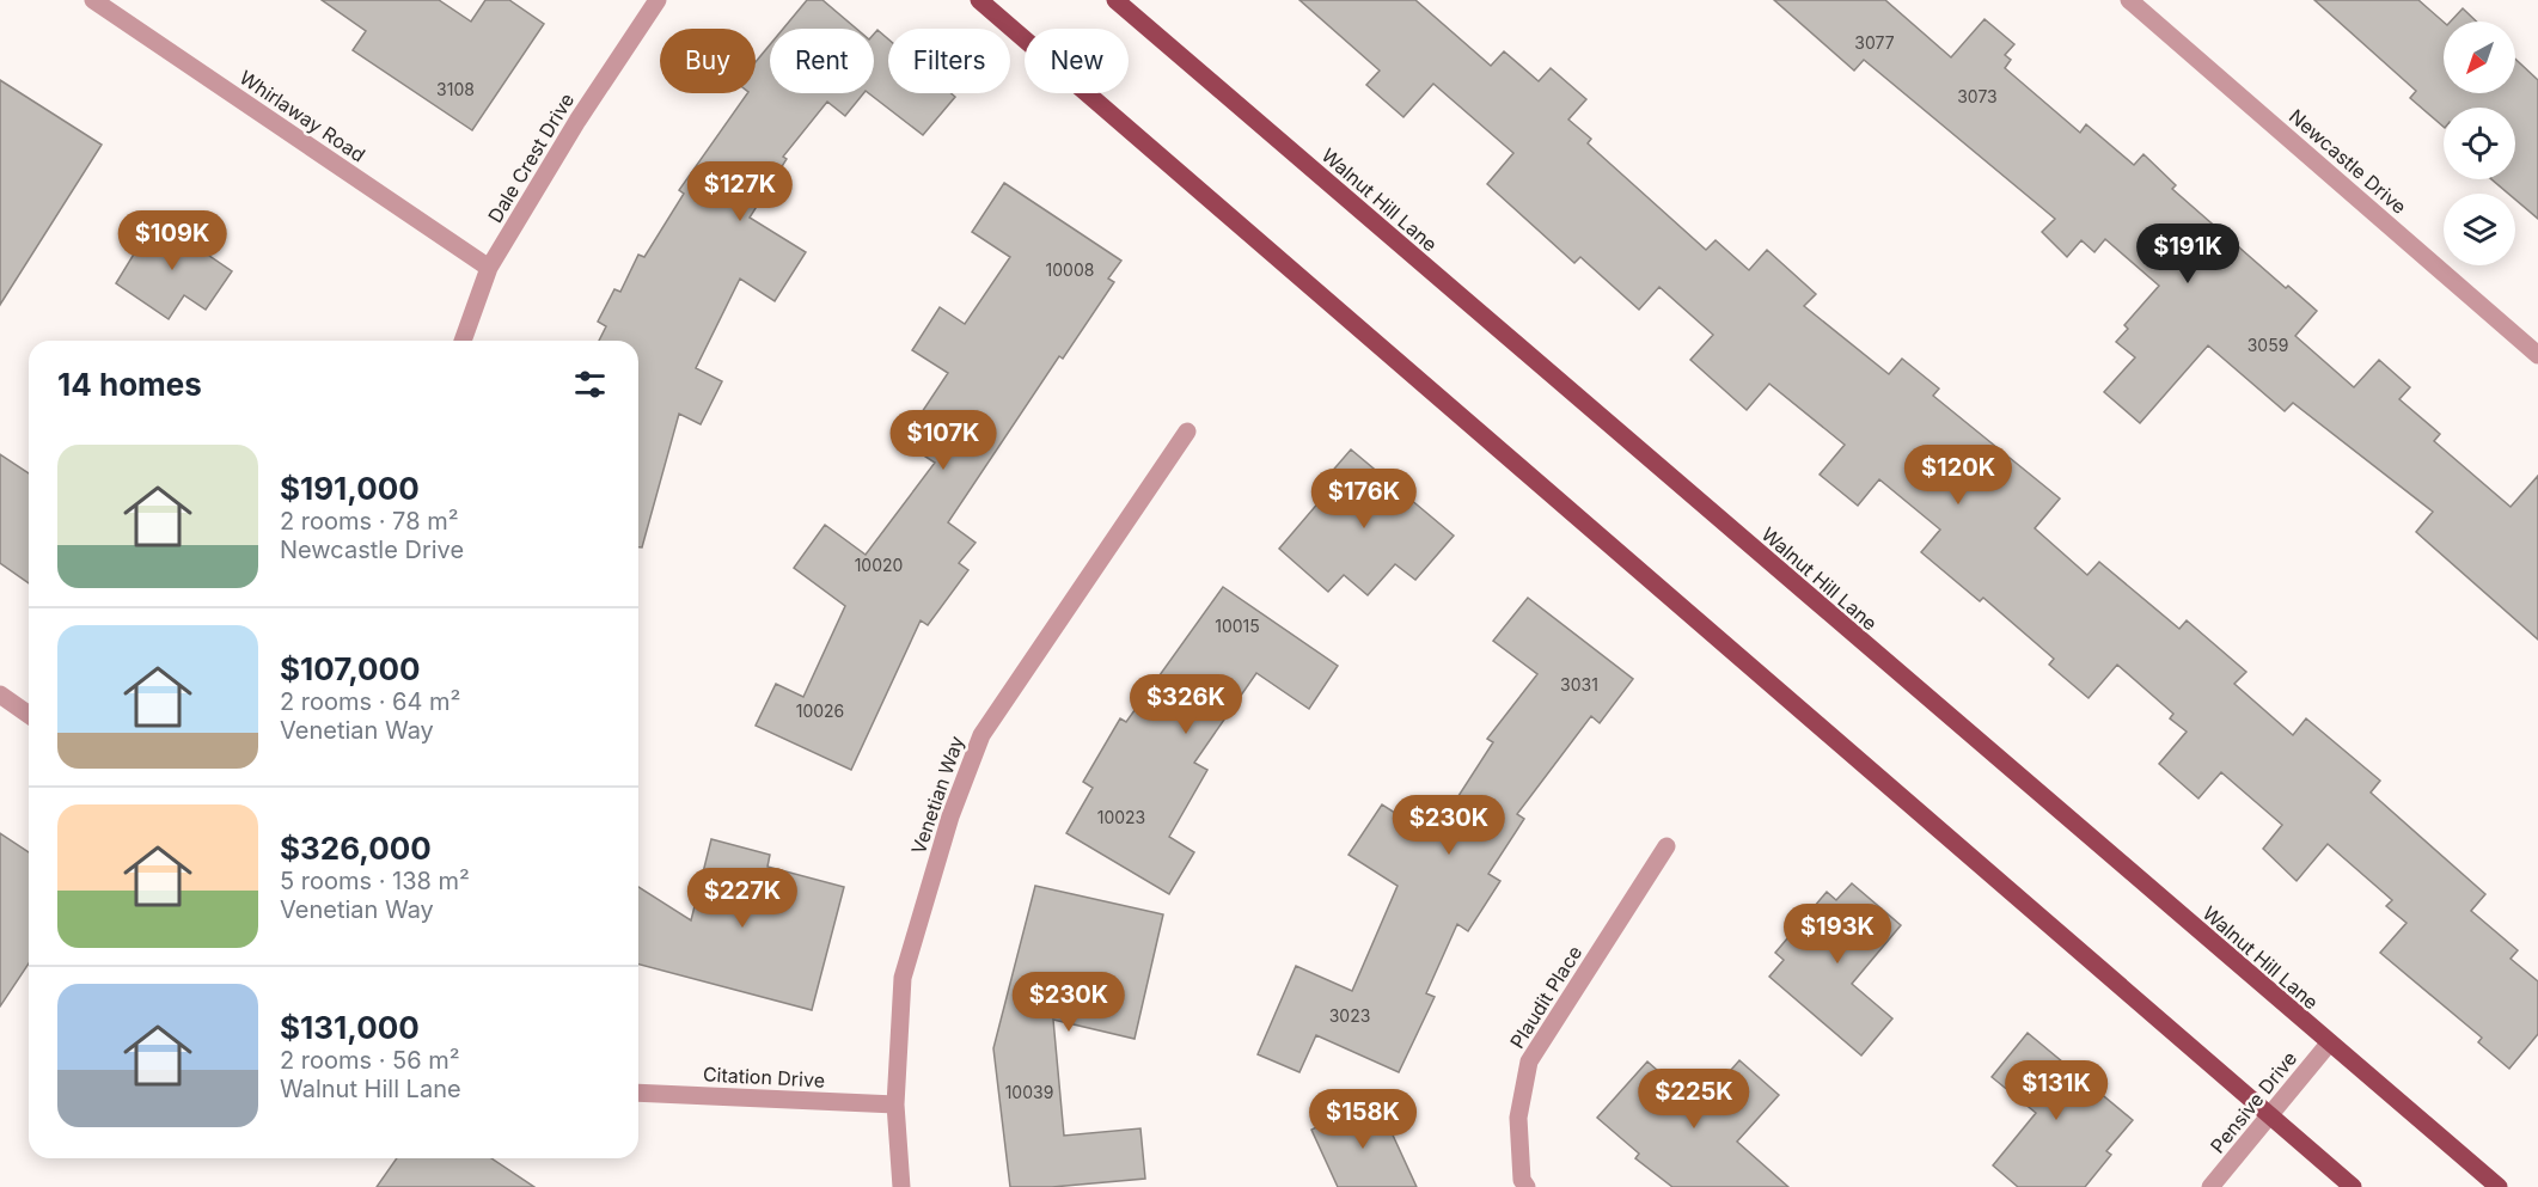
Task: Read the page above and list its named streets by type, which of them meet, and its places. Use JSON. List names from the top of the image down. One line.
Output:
{"streets":{"main road":["Walnut Hill Lane"],"street":["Whirlaway Road","Dale Crest Drive","Newcastle Drive","Venetian Way","Plaudit Place","Citation Drive","Pensive Drive"]},"crossings":[["Whirlaway Road","Dale Crest Drive"],["Walnut Hill Lane","Pensive Drive"],["Venetian Way","Citation Drive"]],"house_numbers":["3077","3108","3073","10008","3059","10020","10015","3031","10026","10023","3023","10039"],"north":"bottom left","page":{"chip":["Buy","Rent","Filters","New"],"price":["$127K","$109K","$191K","$107K","$120K","$176K","$326K","$230K","$227K","$193K","$230K","$131K","$225K","$158K"],"heading":"14 homes","list":[{"name":"$191,000","note":"2 rooms · 78 m² · Newcastle Drive"},{"name":"$107,000","note":"2 rooms · 64 m² · Venetian Way"},{"name":"$326,000","note":"5 rooms · 138 m² · Venetian Way"},{"name":"$131,000","note":"2 rooms · 56 m² · Walnut Hill Lane"}]}}
